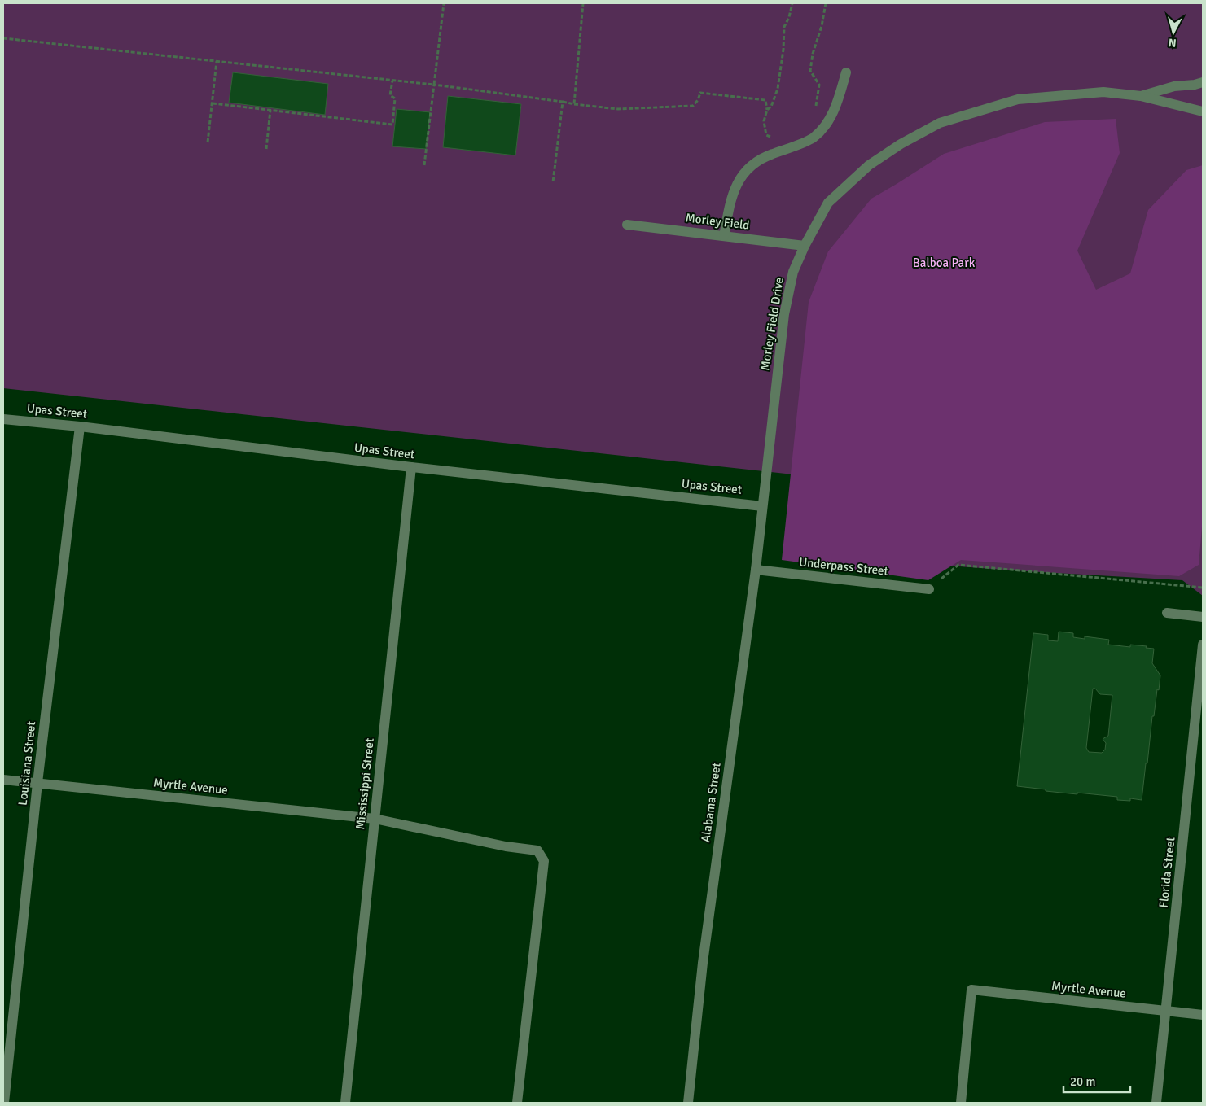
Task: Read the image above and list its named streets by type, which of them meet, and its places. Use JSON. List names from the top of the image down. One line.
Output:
{"streets":{"street":["Morley Field","Morley Field Drive","Upas Street","Underpass Street","Louisiana Street","Mississippi Street","Myrtle Avenue","Alabama Street","Florida Street"]},"crossings":[["Morley Field","Morley Field Drive"],["Morley Field Drive","Upas Street"],["Morley Field Drive","Alabama Street"],["Upas Street","Louisiana Street"],["Upas Street","Mississippi Street"],["Upas Street","Alabama Street"],["Underpass Street","Alabama Street"],["Louisiana Street","Myrtle Avenue"],["Mississippi Street","Myrtle Avenue"],["Myrtle Avenue","Florida Street"]],"parks":["Balboa Park"],"scale_bar":"20 m","north":"bottom"}
